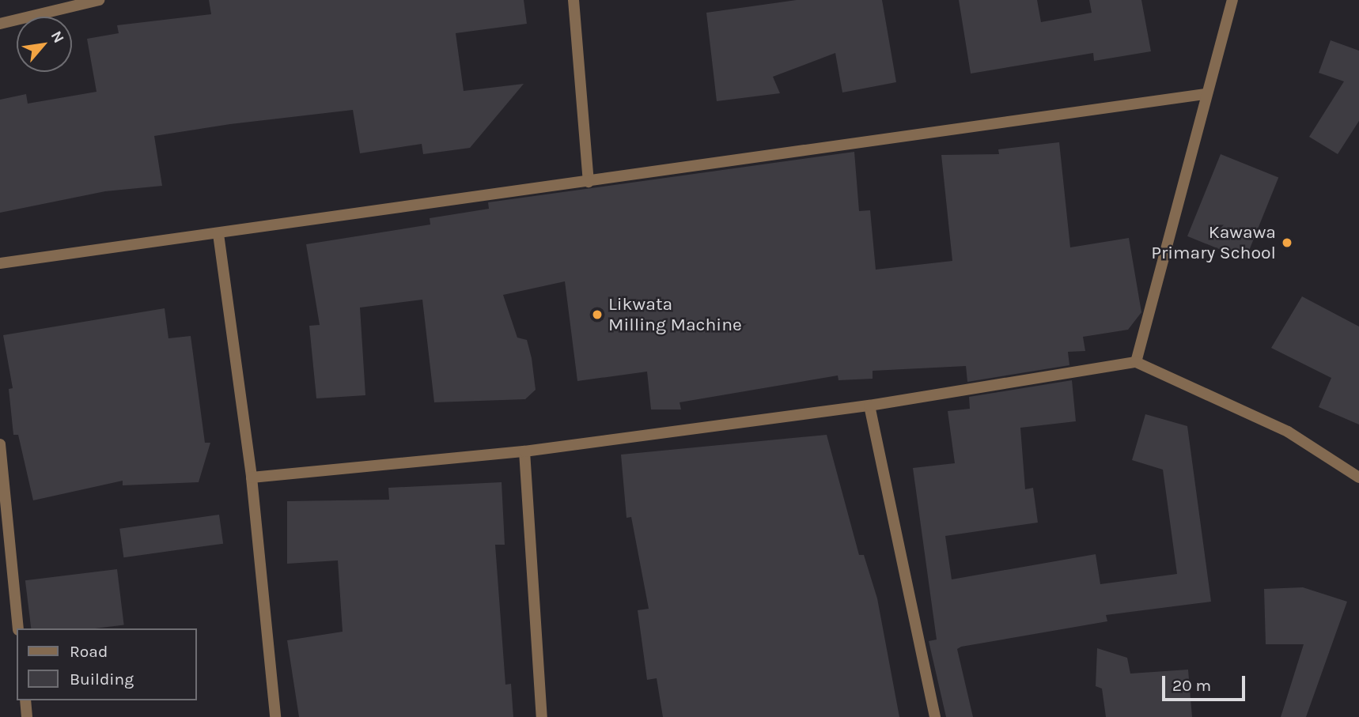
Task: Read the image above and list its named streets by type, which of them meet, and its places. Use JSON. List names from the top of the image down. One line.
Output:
{"places":["Kawawa Primary School","Likwata Milling Machine"],"legend":["Road","Building"],"scale_bar":"20 m","north":"top right"}
